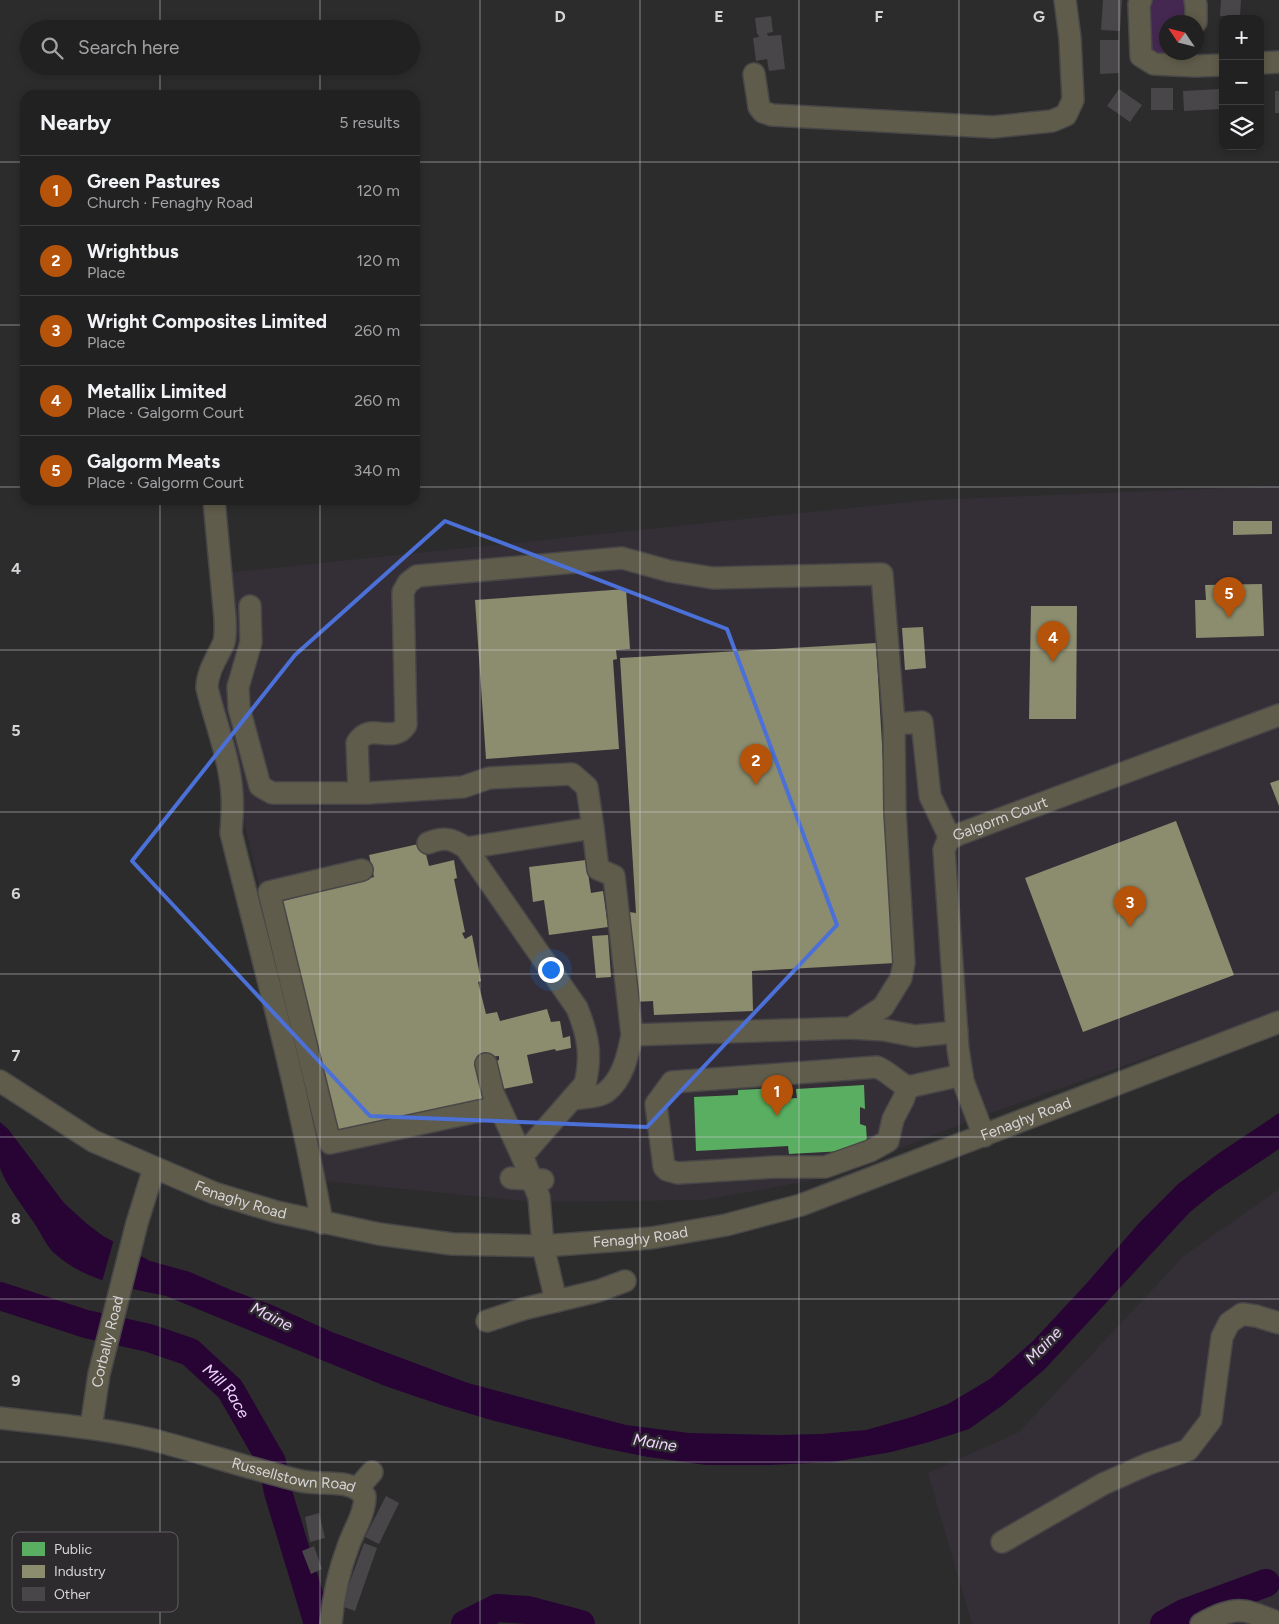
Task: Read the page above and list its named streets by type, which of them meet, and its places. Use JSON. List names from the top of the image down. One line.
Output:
{"streets":{"street":["Galgorm Court","Fenaghy Road","Corbally Road","Russellstown Road"]},"crossings":[["Galgorm Court","Fenaghy Road"],["Fenaghy Road","Corbally Road"],["Corbally Road","Russellstown Road"]],"water":["Maine","Mill Race"],"legend":["Public","Industry","Other"],"north":"top left","page":{"map_buttons":["+","−"],"search":"Search here","heading":["Nearby","5 results"],"list":[{"mark":"1","name":"Green Pastures","note":"Church · Fenaghy Road","value":"120 m"},{"mark":"2","name":"Wrightbus","note":"Place","value":"120 m"},{"mark":"3","name":"Wright Composites Limited","note":"Place","value":"260 m"},{"mark":"4","name":"Metallix Limited","note":"Place · Galgorm Court","value":"260 m"},{"mark":"5","name":"Galgorm Meats","note":"Place · Galgorm Court","value":"340 m"}],"pins":["5","4","2","3","1"]},"grid":{"columns":["D","E","F","G"],"rows":["4","5","6","7","8","9"]}}
